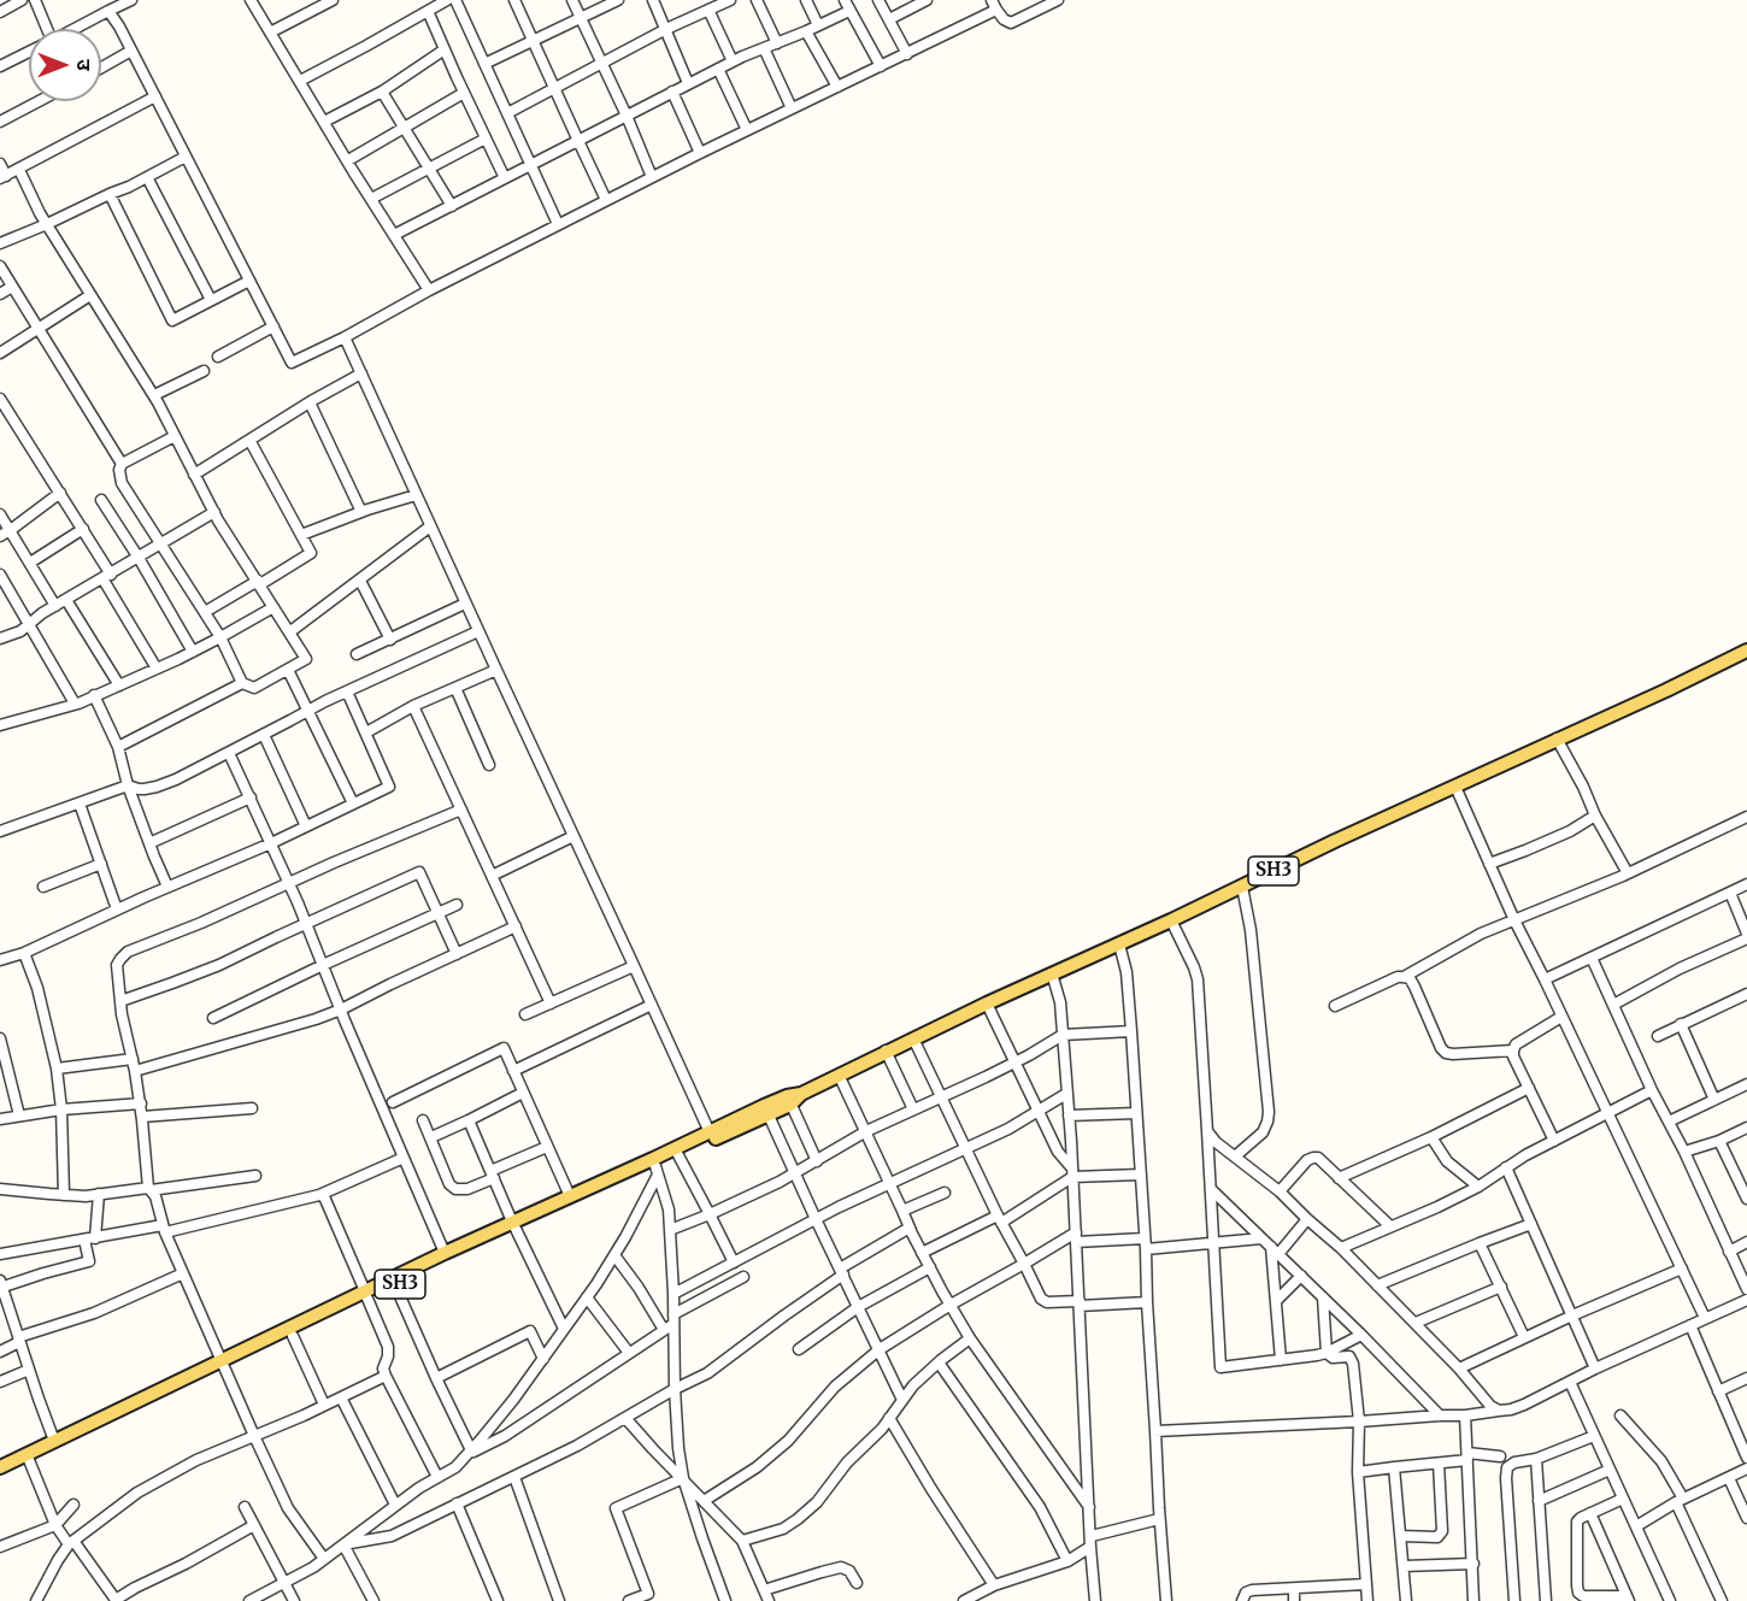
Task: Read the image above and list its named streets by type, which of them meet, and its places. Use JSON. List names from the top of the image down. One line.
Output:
{"streets":{"main road":["SH3"]},"north":"right"}
